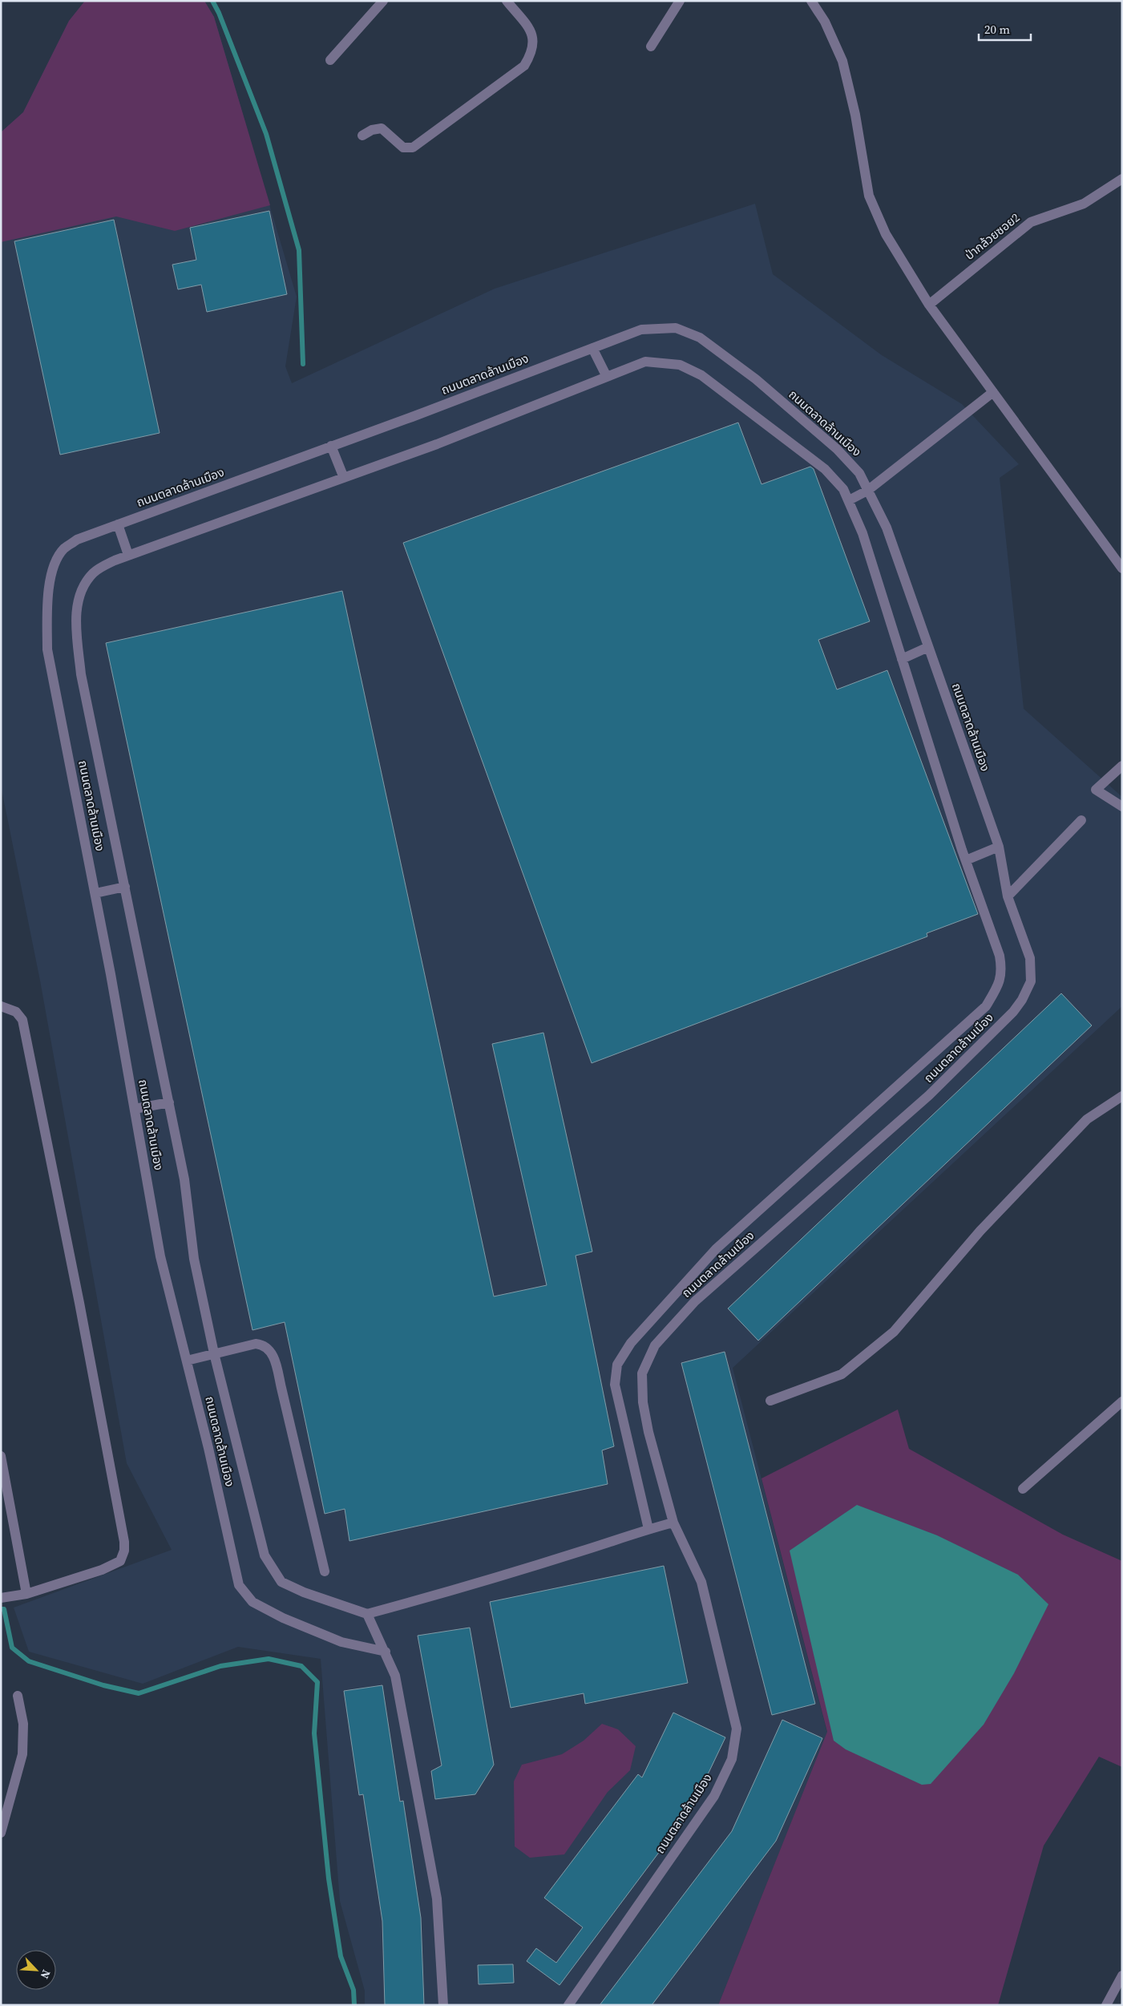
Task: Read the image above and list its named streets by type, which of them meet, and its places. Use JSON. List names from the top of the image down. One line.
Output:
{"streets":{"street":["ป่ากล้วยซอย2","ถนนตลาดล้านเมือง"]},"scale_bar":"20 m","north":"bottom right"}
